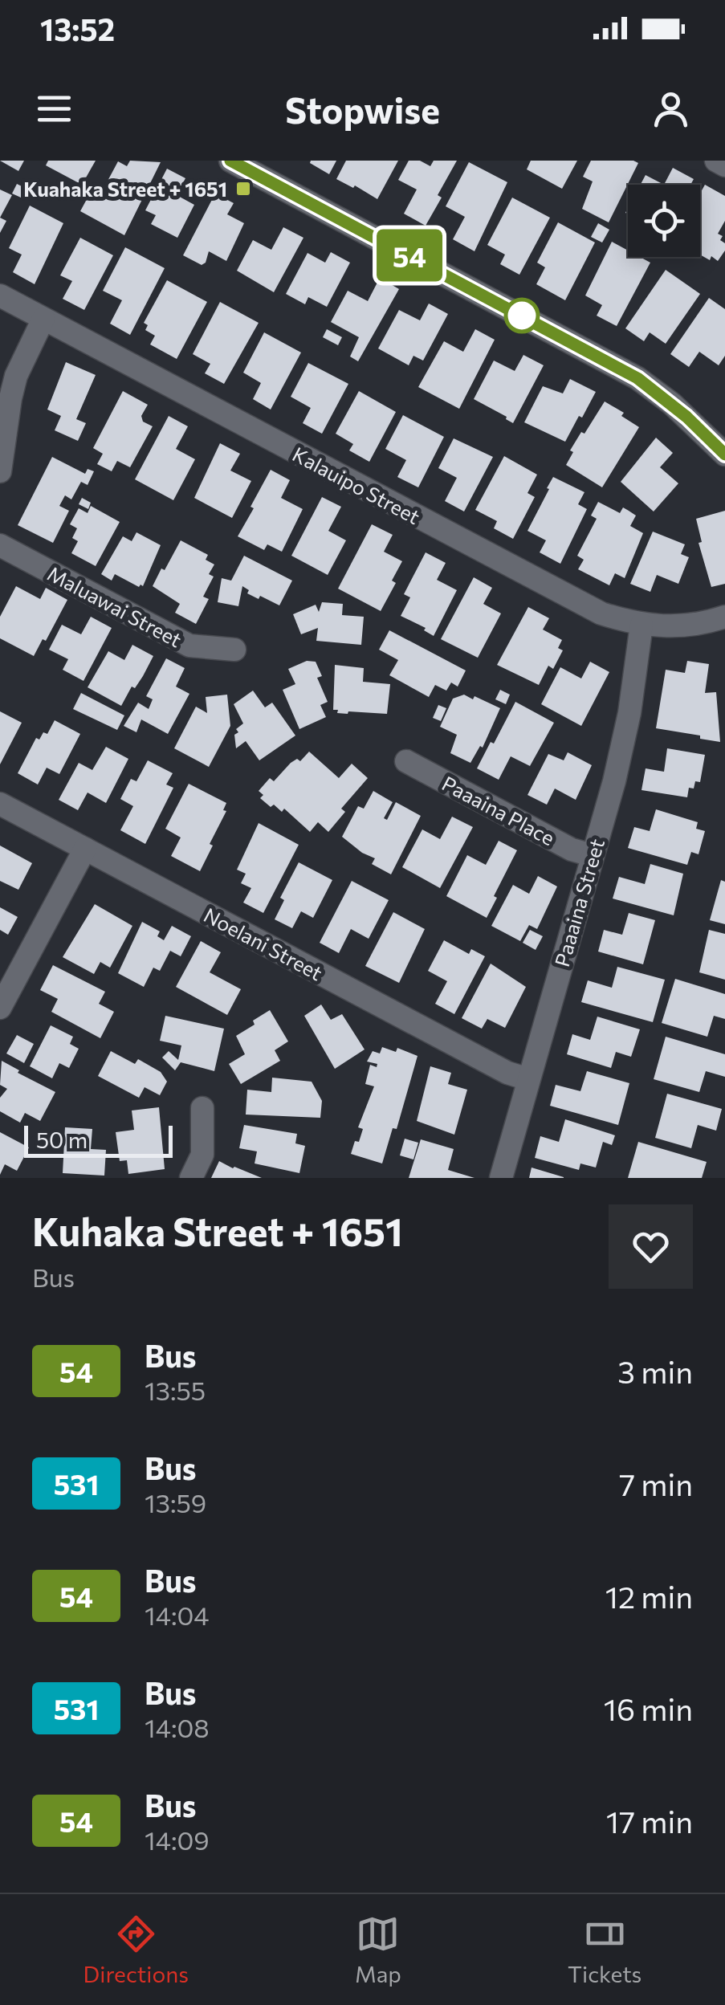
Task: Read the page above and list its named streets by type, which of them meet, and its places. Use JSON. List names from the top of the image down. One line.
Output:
{"streets":{"street":["Kalauipo Street","Maluawai Street","Paaaina Place","Paaaina Street","Noelani Street"]},"crossings":[["Kalauipo Street","Paaaina Street"],["Paaaina Place","Paaaina Street"],["Paaaina Street","Noelani Street"]],"places":{"transit":["Kuahaka Street + 1651"]},"lines":["bus line 54"],"scale_bar":"50 m","page":{"status":"13:52","header":"Stopwise","on_map":"54","scale":"50 m","heading":["Kuhaka Street + 1651","Bus"],"list":[{"mark":"54","name":"Bus","note":"13:55","value":"3 min"},{"mark":"531","name":"Bus","note":"13:59","value":"7 min"},{"mark":"54","name":"Bus","note":"14:04","value":"12 min"},{"mark":"531","name":"Bus","note":"14:08","value":"16 min"},{"mark":"54","name":"Bus","note":"14:09","value":"17 min"}],"tabs":["Directions","Map","Tickets"]}}
